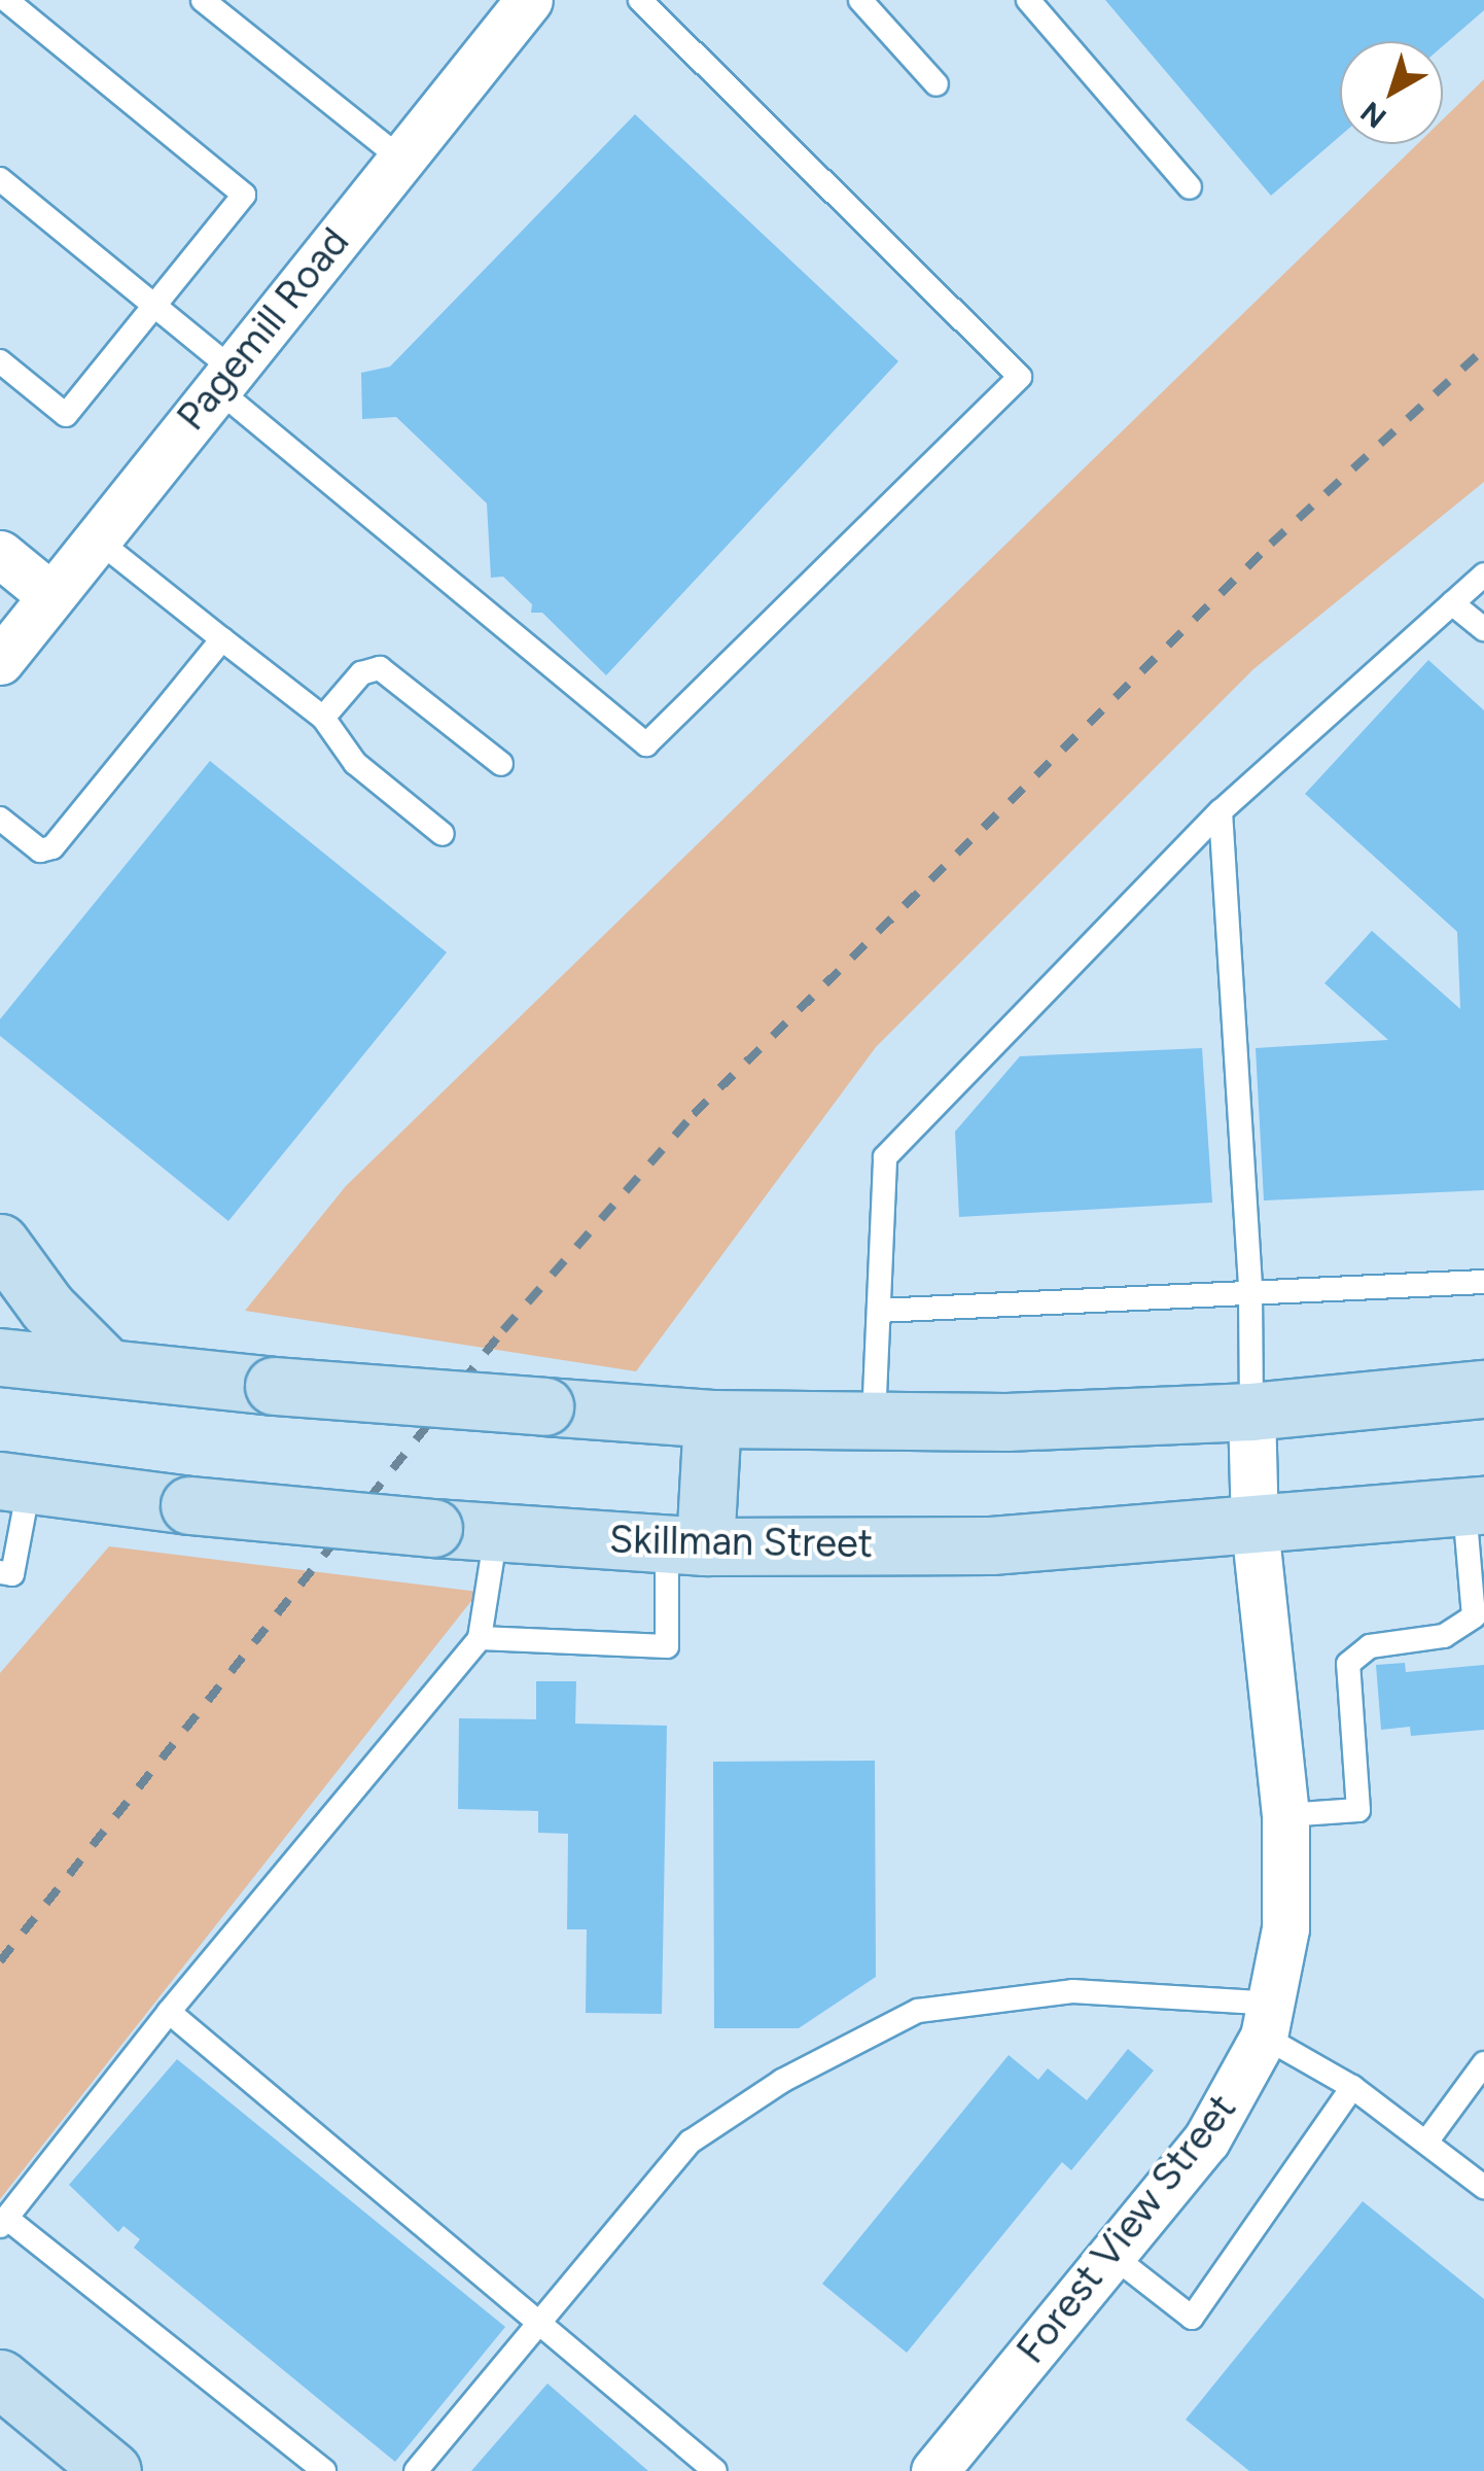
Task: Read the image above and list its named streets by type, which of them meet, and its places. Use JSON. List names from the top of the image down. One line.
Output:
{"streets":{"main road":["Skillman Street"],"street":["Pagemill Road","Forest View Street"]},"crossings":[["Skillman Street","Forest View Street"]],"north":"bottom left"}
